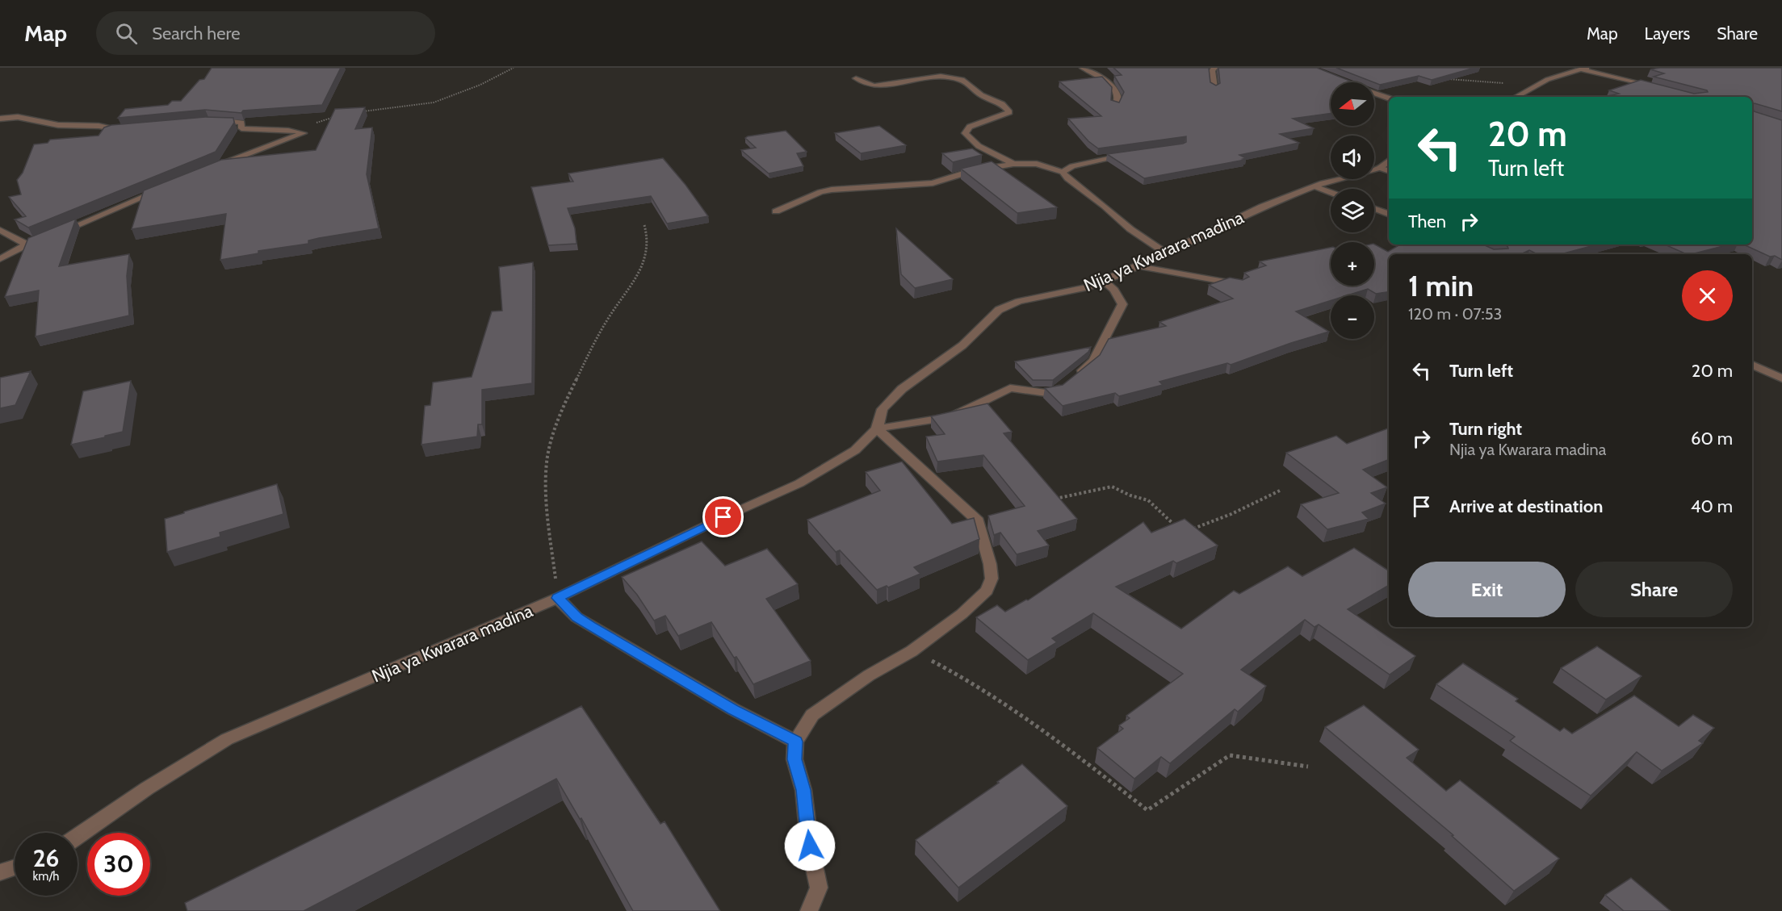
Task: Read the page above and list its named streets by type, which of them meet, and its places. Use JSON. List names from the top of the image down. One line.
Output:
{"streets":{"street":["Njia ya Kwarara madina"]},"north":"left","page":{"header":"Map","search":"Search here","nav":["Map","Layers","Share"],"map_buttons":["+","−"],"turn":["20 m","Turn left"],"then":"Then","heading":["1 min","120 m · 07:53"],"list":[{"name":"Turn left","value":"20 m"},{"name":"Turn right","note":"Njia ya Kwarara madina","value":"60 m"},{"name":"Arrive at destination","value":"40 m"}],"buttons":["Exit","Share"],"speed":"26 km/h","limit":"30"}}
